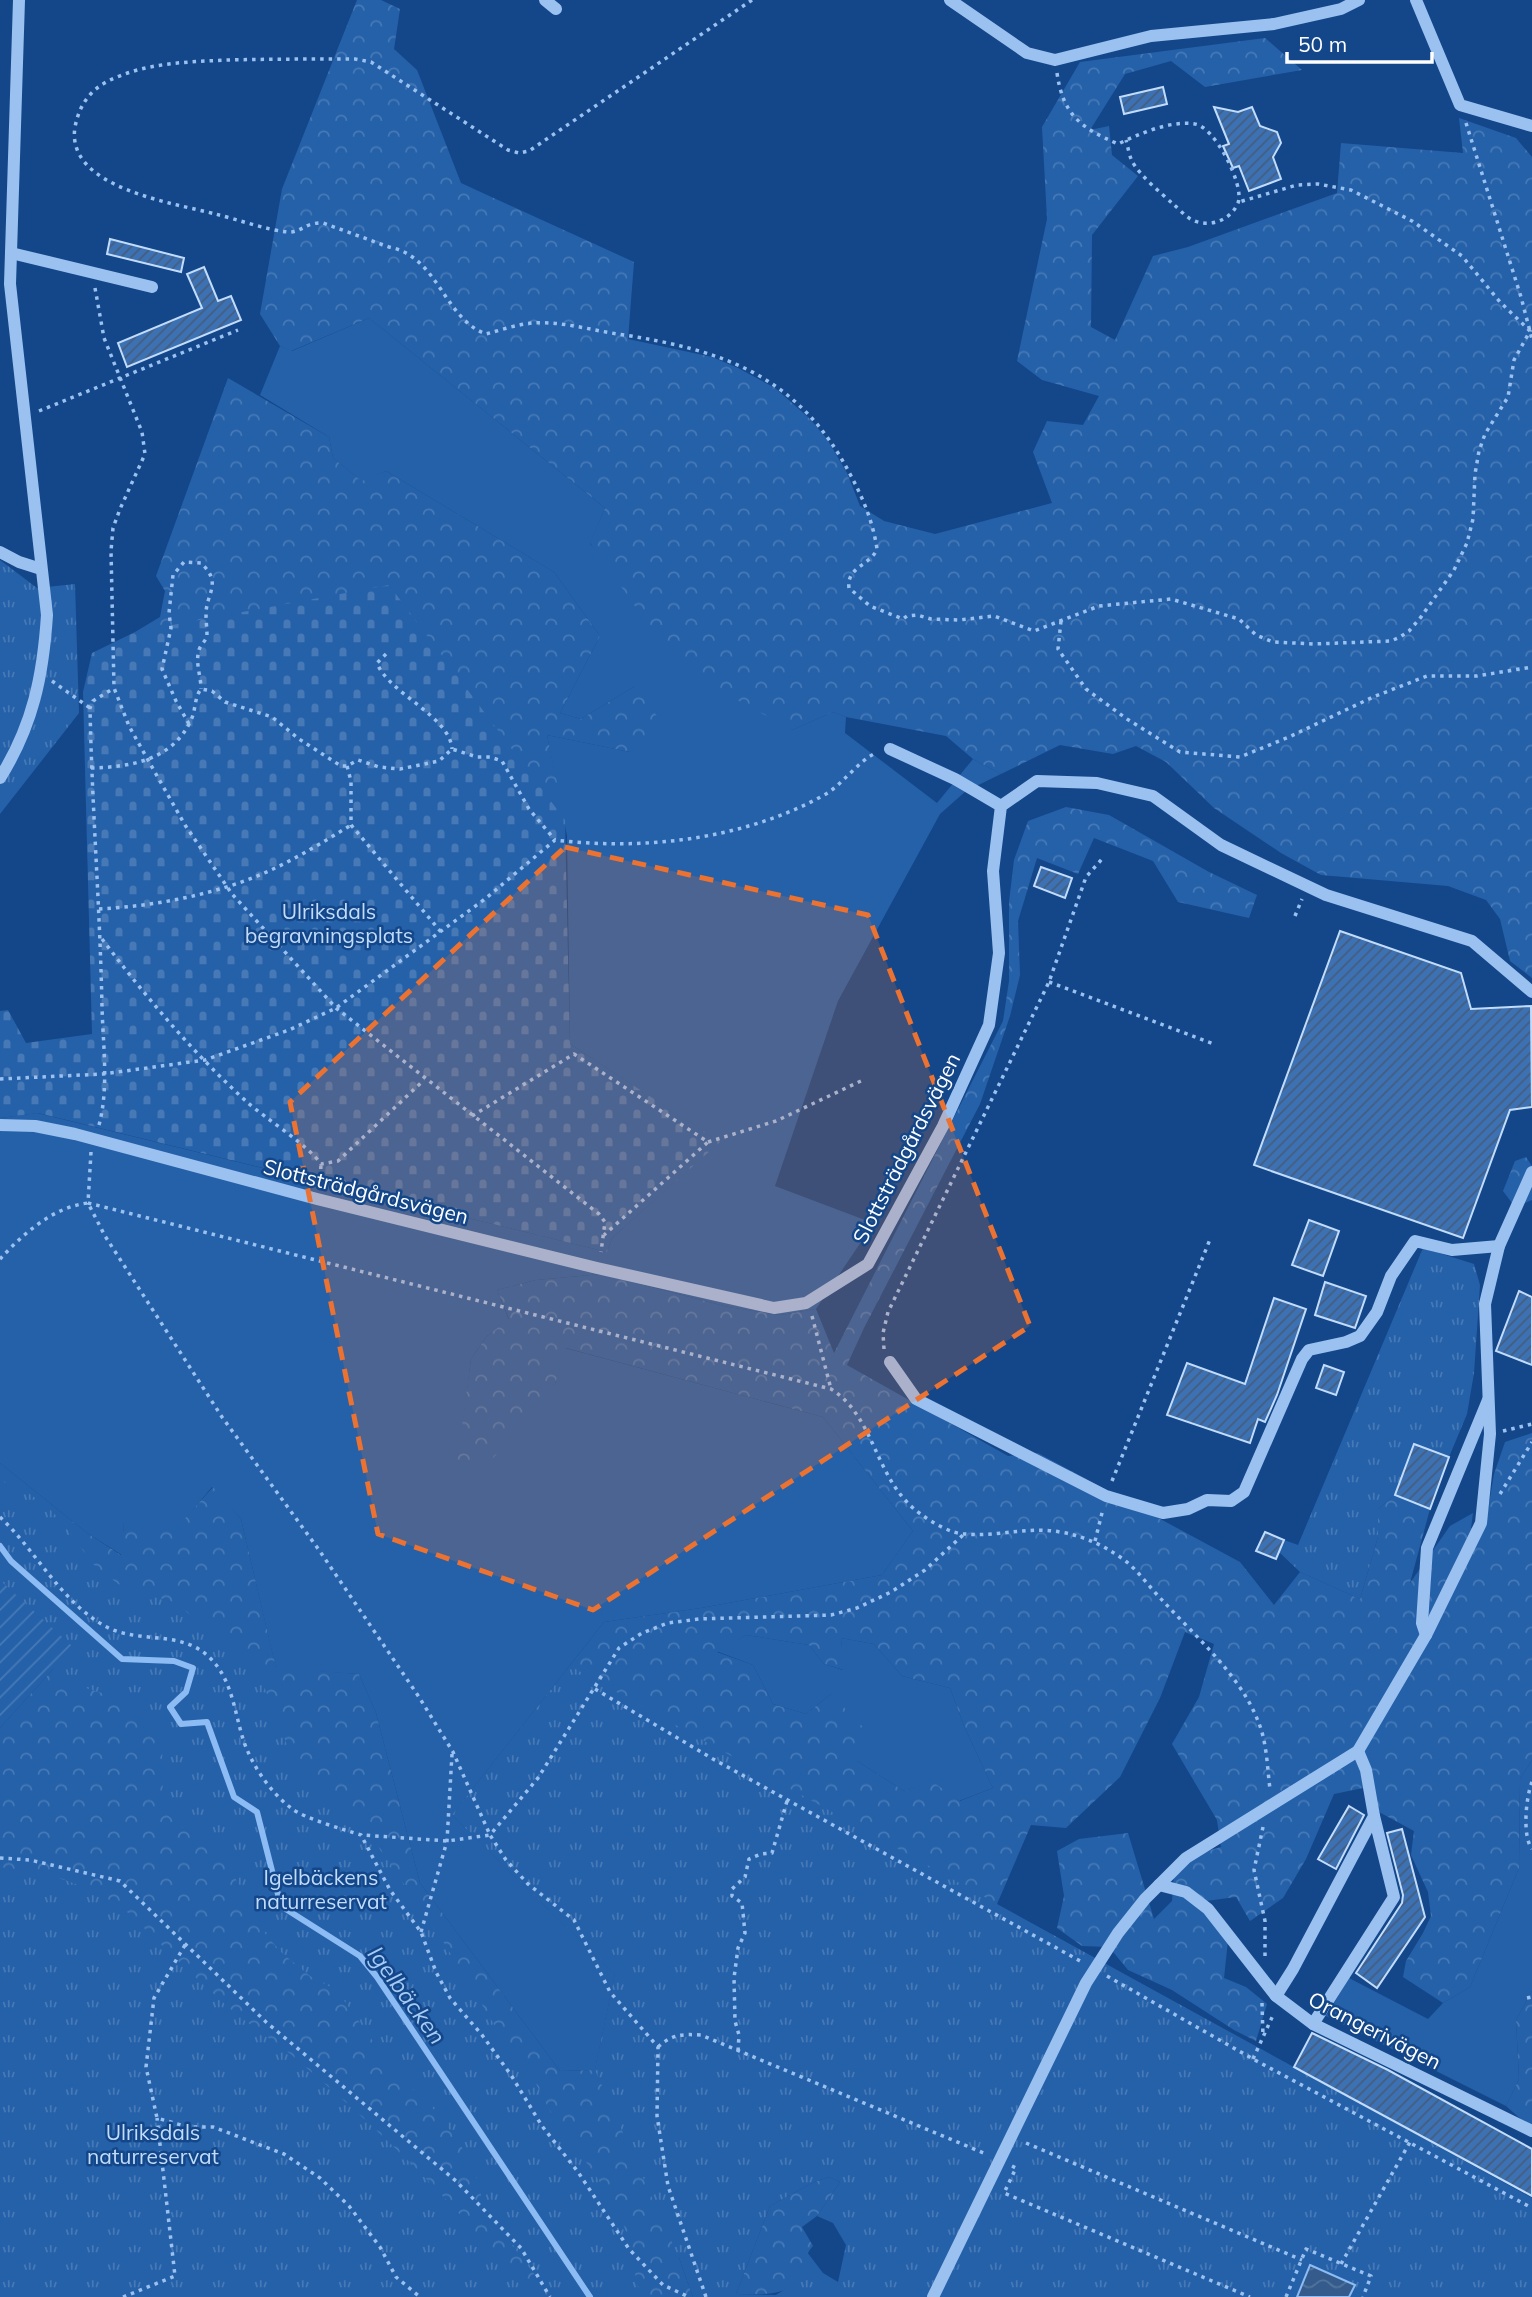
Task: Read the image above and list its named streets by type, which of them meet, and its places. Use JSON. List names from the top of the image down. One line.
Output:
{"streets":{"street":["Slottsträdgårdsvägen","Orangerivägen"]},"water":["Igelbäcken"],"parks":["Ulriksdals begravningsplats","Igelbäckens naturreservat","Ulriksdals naturreservat"],"scale_bar":"50 m"}
